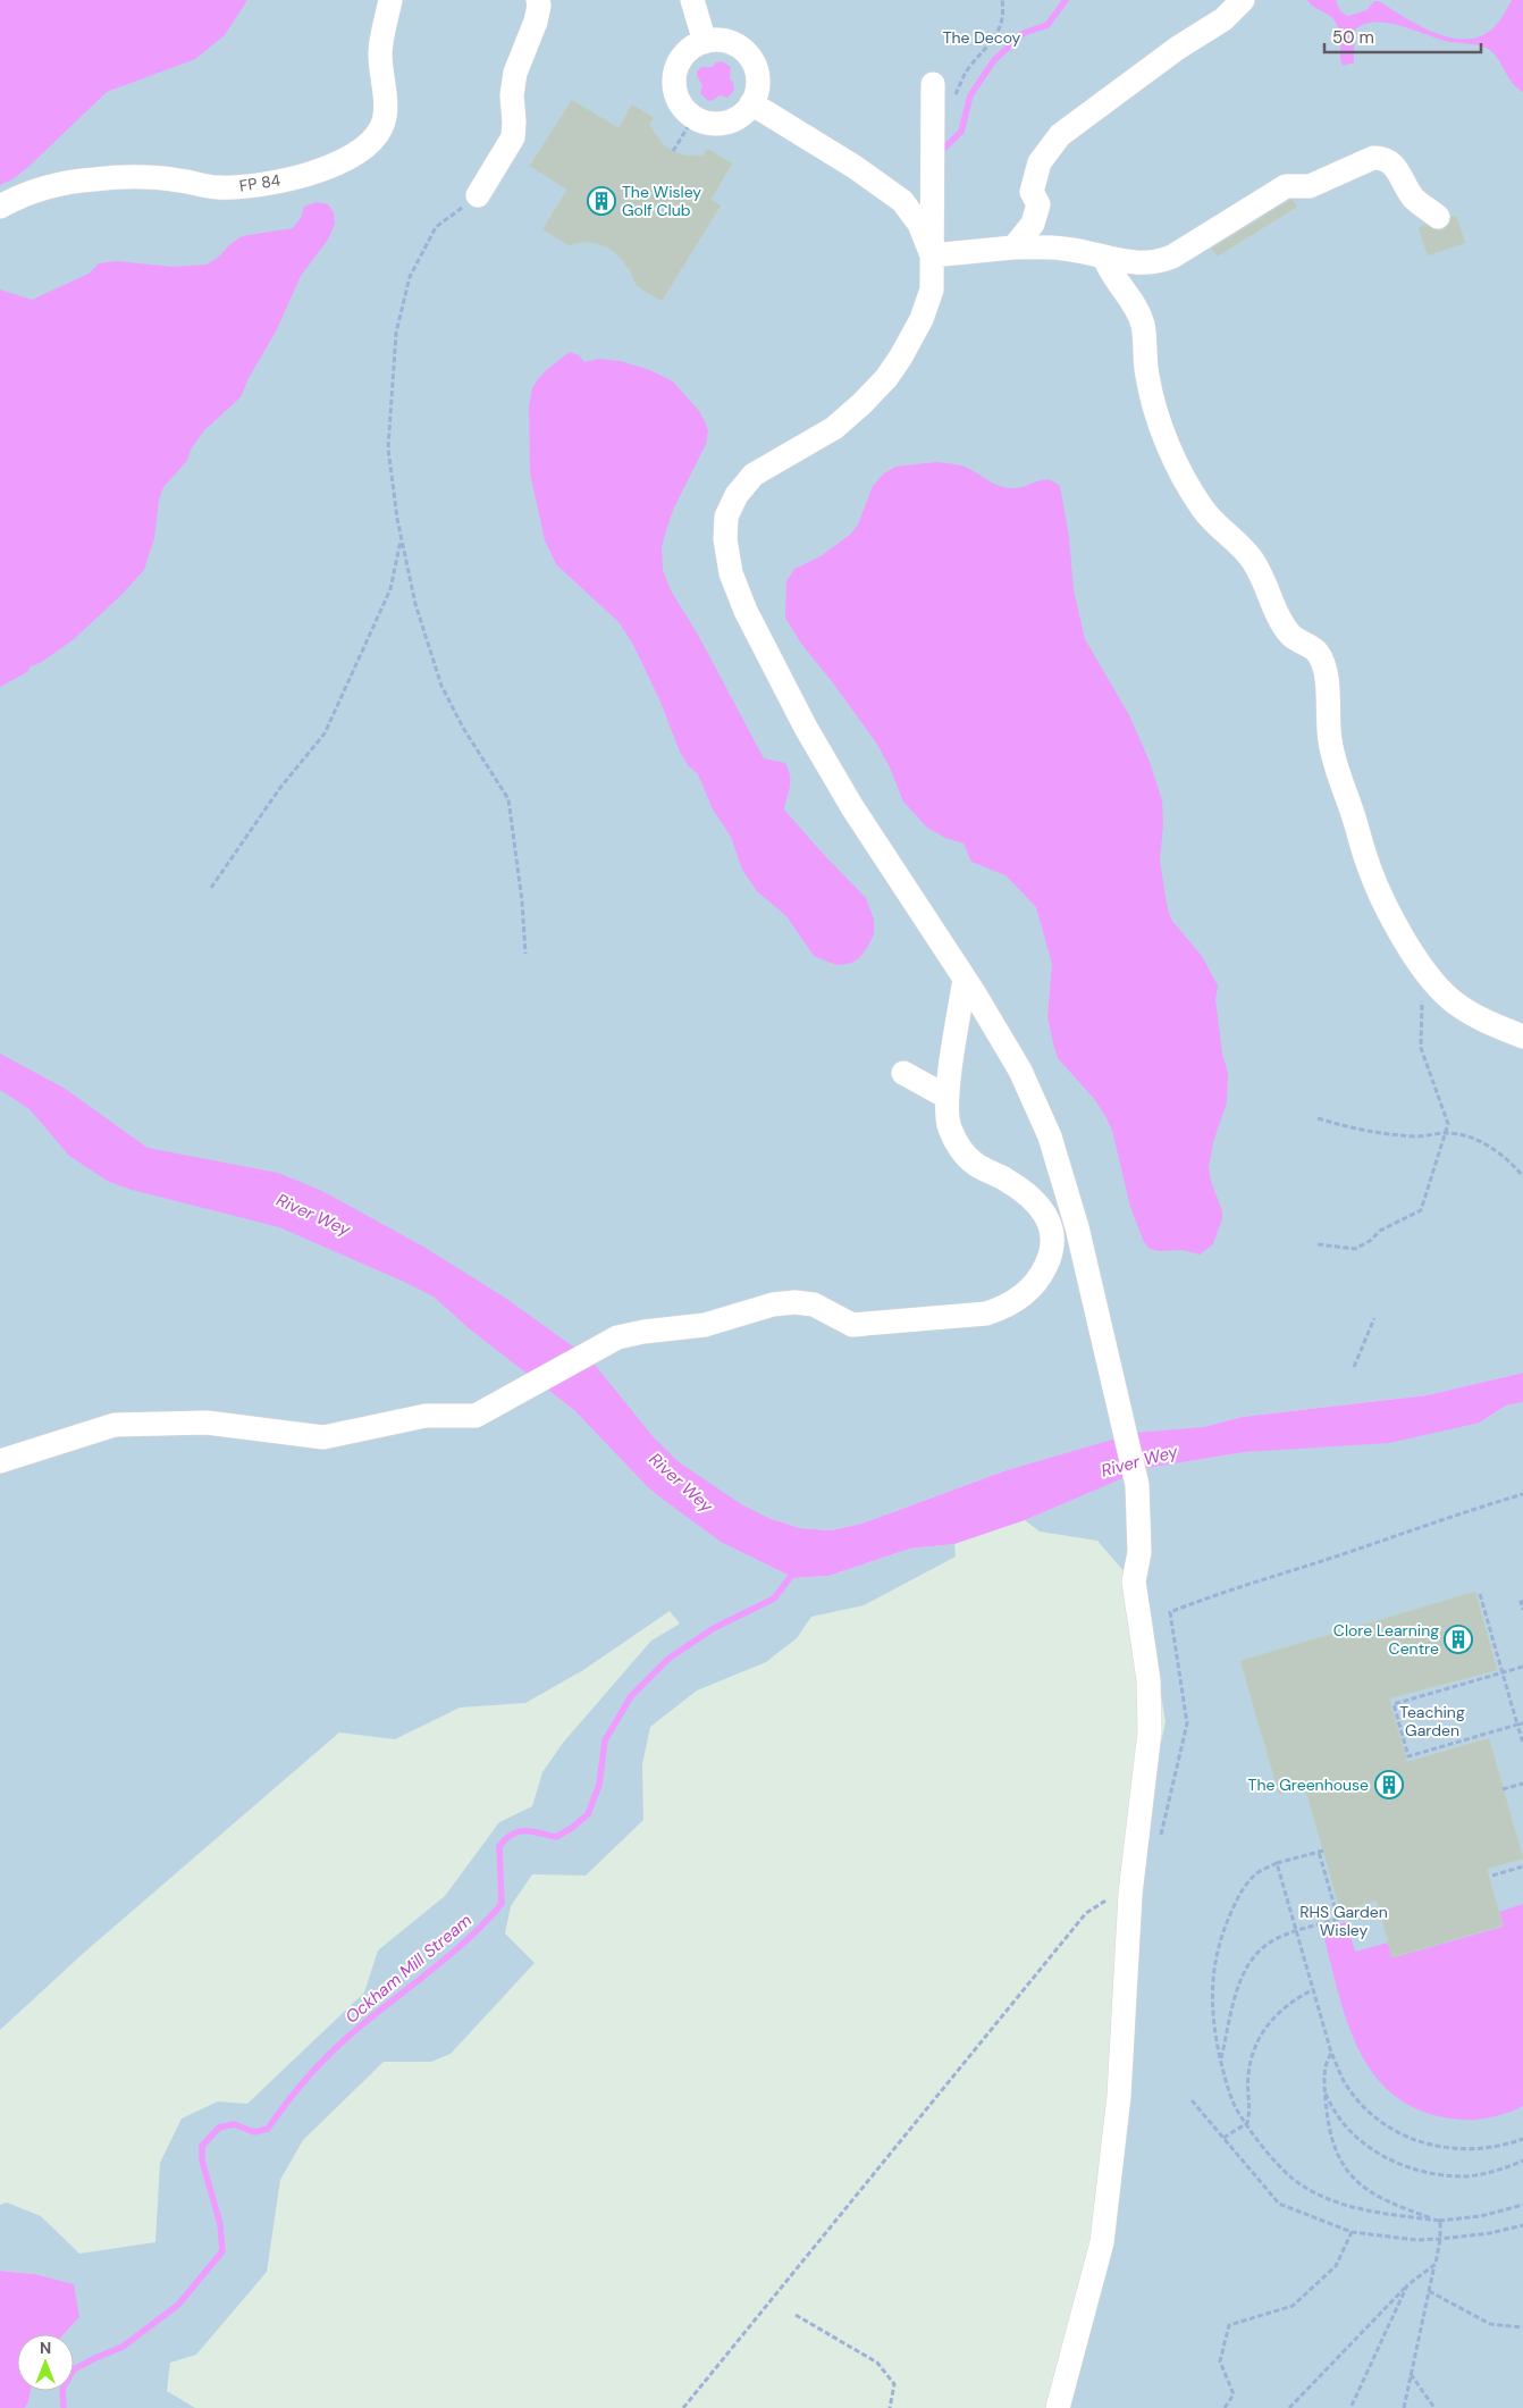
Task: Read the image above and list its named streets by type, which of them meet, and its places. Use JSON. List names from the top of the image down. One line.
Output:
{"streets":{"lane":["FP 84"]},"water":["River Wey","Ockham Mill Stream"],"parks":["The Decoy","Teaching Garden","RHS Garden Wisley"],"places":{"building":["The Wisley Golf Club","Clore Learning Centre","The Greenhouse"]},"scale_bar":"50 m","north":"top"}
